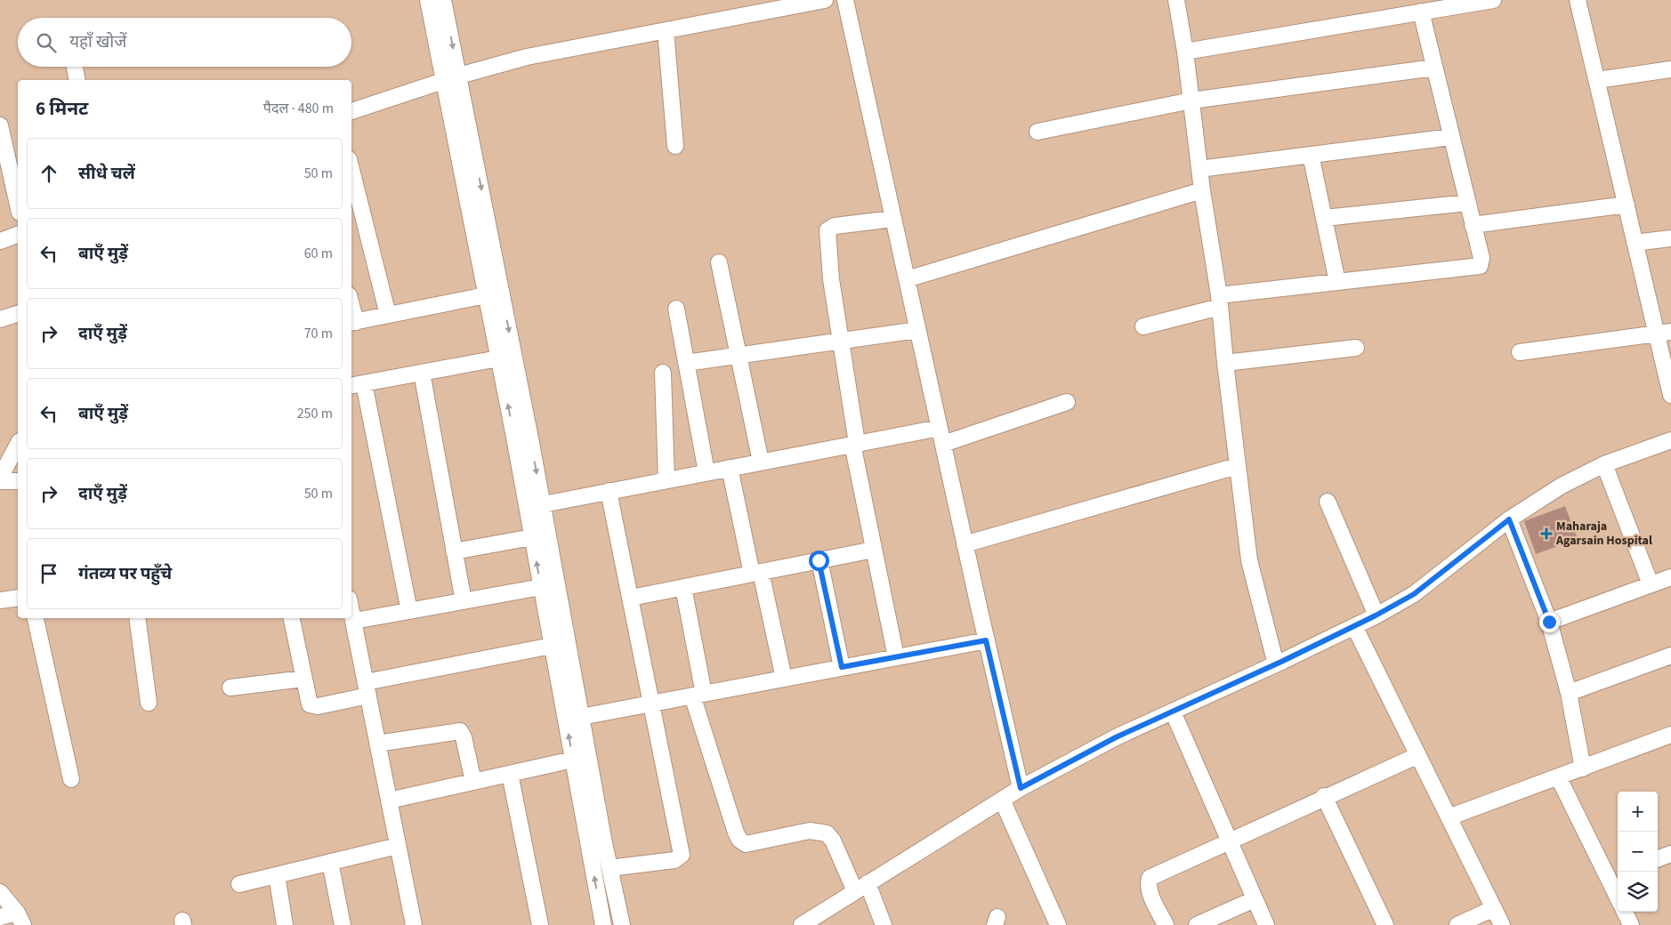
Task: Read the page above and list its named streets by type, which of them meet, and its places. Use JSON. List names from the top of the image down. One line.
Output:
{"places":{"health":["Maharaja Agarsain Hospital"]},"page":{"search":"यहाँ खोजें","heading":["6 मिनट","पैदल · 480 m"],"list":[["सीधे चलें","50 m"],["बाएँ मुड़ें","60 m"],["दाएँ मुड़ें","70 m"],["बाएँ मुड़ें","250 m"],["दाएँ मुड़ें","50 m"],"गंतव्य पर पहुँचे"],"map_buttons":["+","−"]}}
